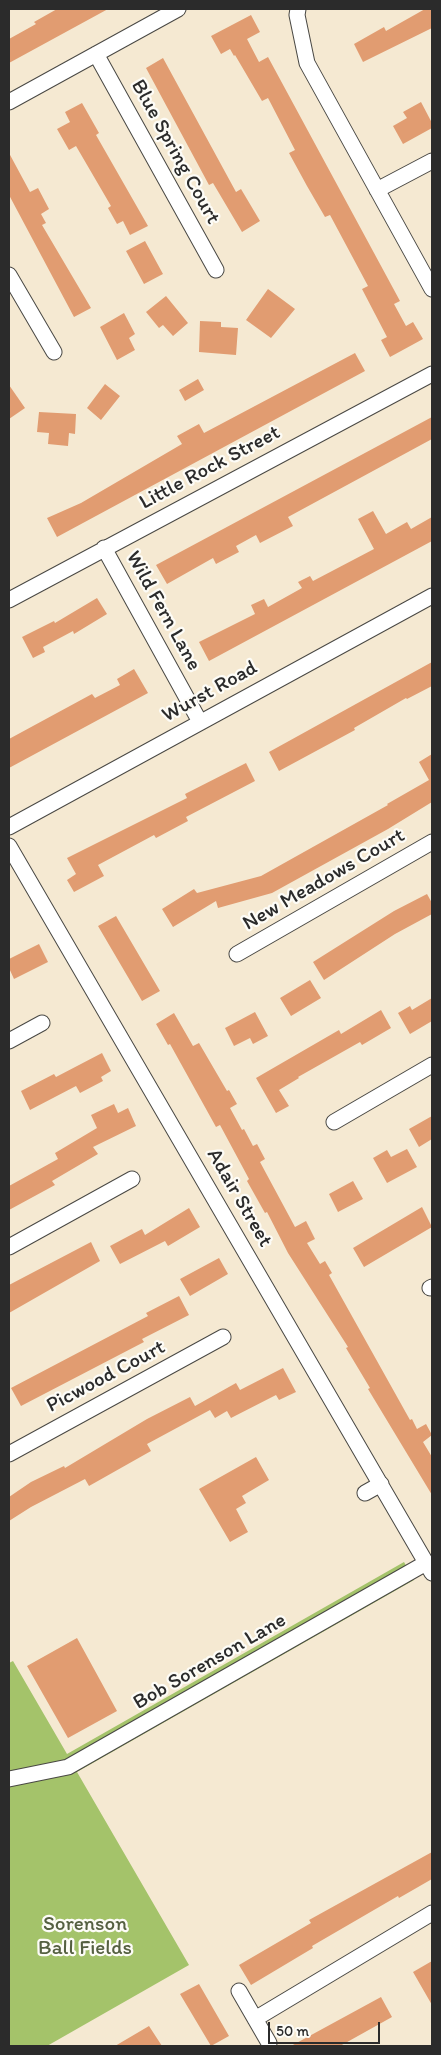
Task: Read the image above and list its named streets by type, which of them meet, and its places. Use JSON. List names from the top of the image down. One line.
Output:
{"streets":{"street":["Blue Spring Court","Little Rock Street","Wild Fern Lane","Wurst Road","New Meadows Court","Adair Street","Picwood Court","Bob Sorenson Lane"]},"crossings":[["Little Rock Street","Wild Fern Lane"],["Wild Fern Lane","Wurst Road"],["Adair Street","Bob Sorenson Lane"]],"parks":["Sorenson Ball Fields"],"scale_bar":"50 m"}
